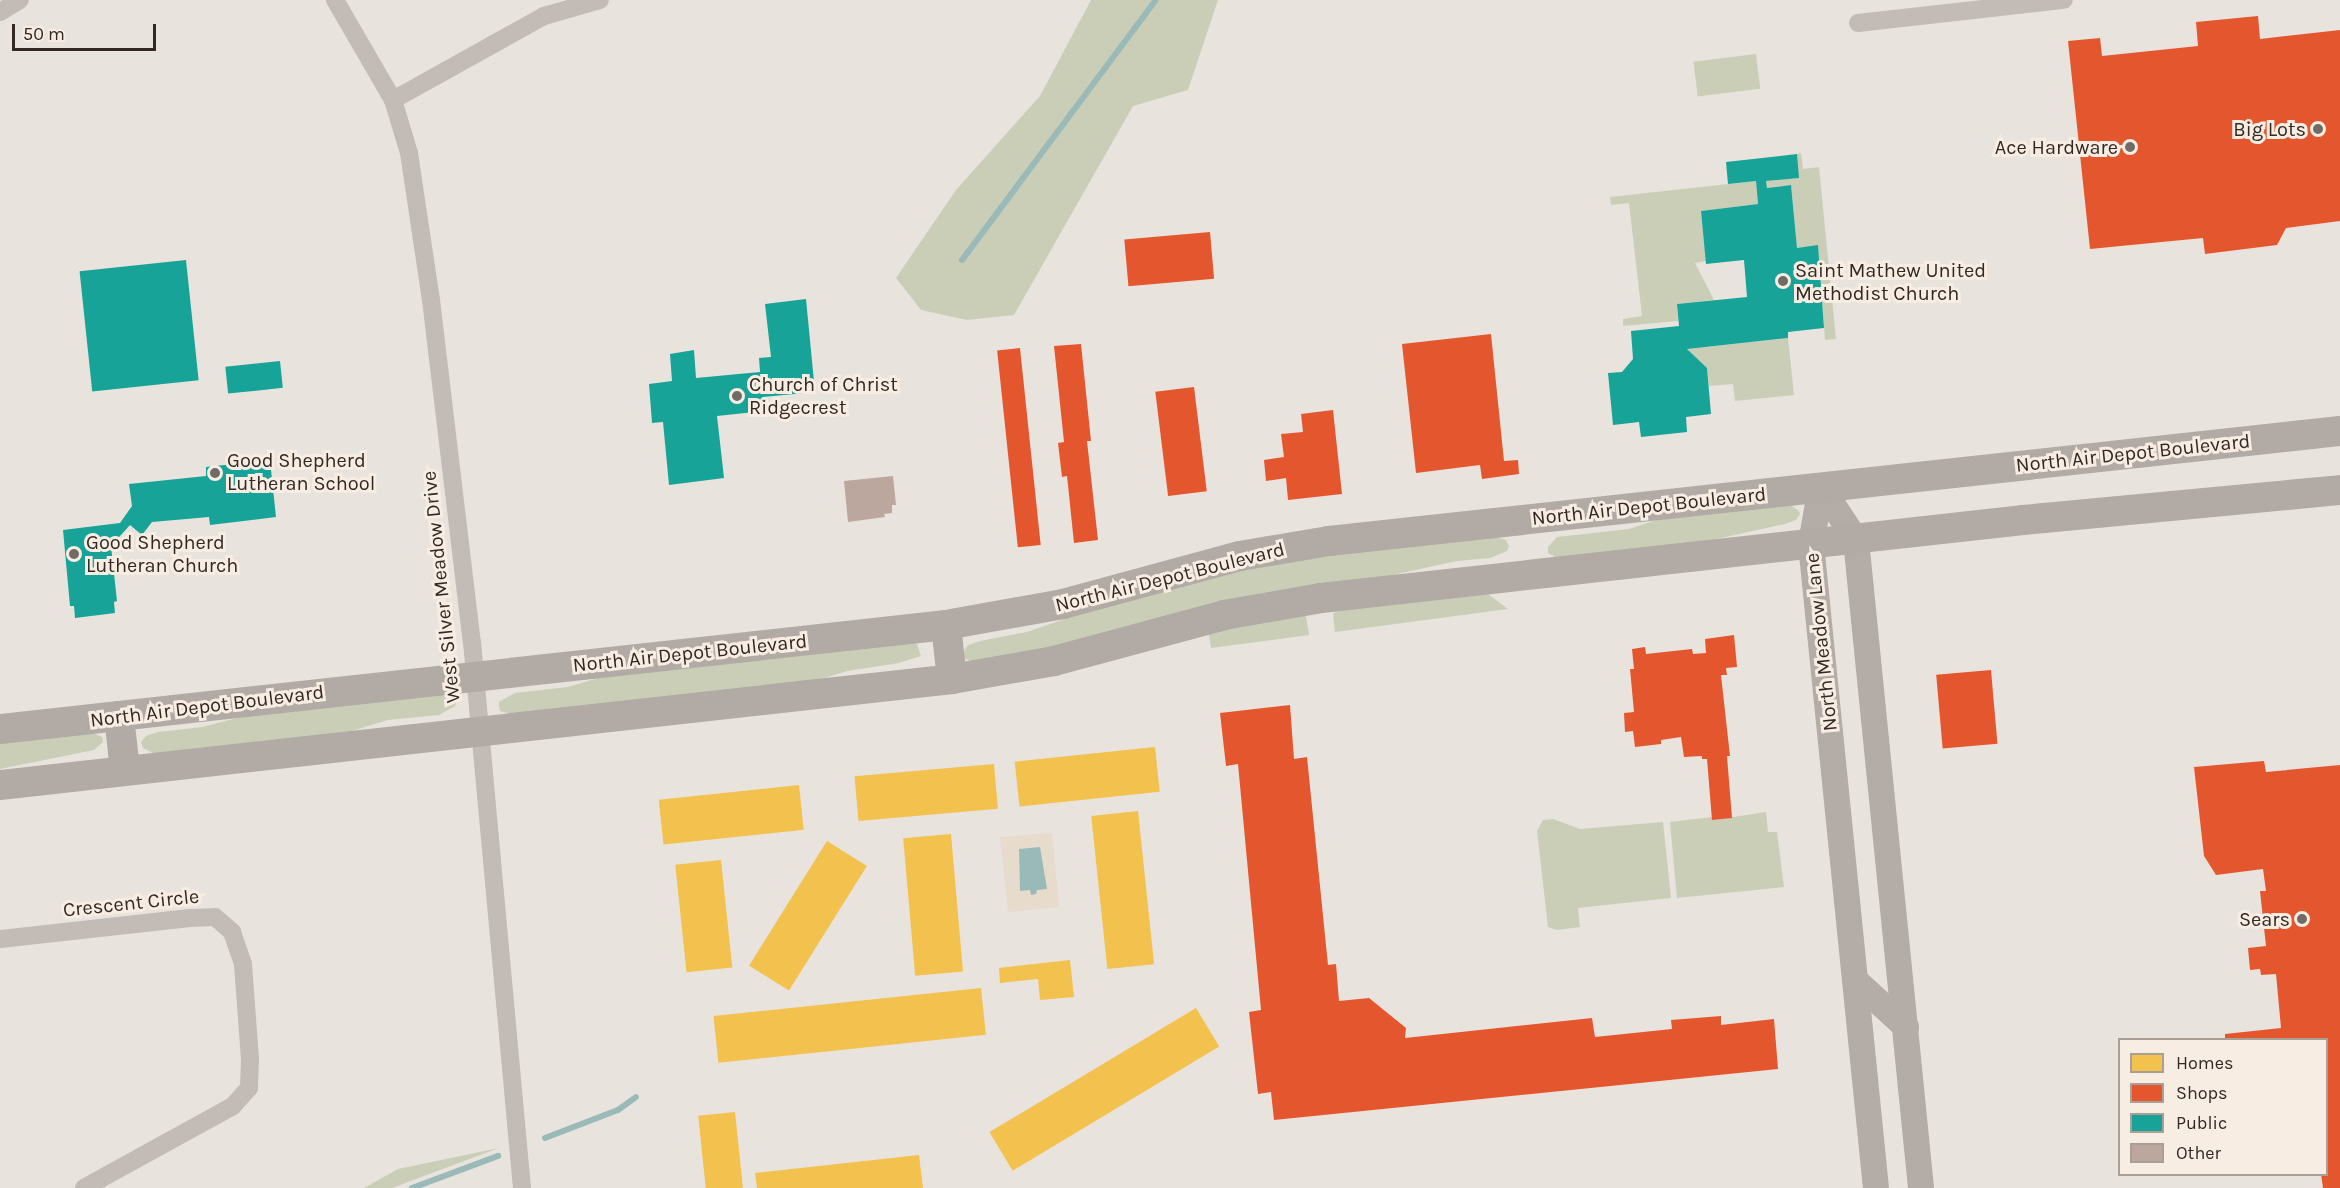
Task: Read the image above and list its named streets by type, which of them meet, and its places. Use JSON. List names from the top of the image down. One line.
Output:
{"streets":{"main road":["North Air Depot Boulevard"],"street":["West Silver Meadow Drive","North Meadow Lane","Crescent Circle"]},"crossings":[["North Air Depot Boulevard","West Silver Meadow Drive"],["North Air Depot Boulevard","North Meadow Lane"]],"places":["Big Lots","Ace Hardware","Saint Mathew United Methodist Church","Church of Christ Ridgecrest","Good Shepherd Lutheran School","Good Shepherd Lutheran Church","Sears"],"legend":["Homes","Shops","Public","Other"],"scale_bar":"50 m"}
